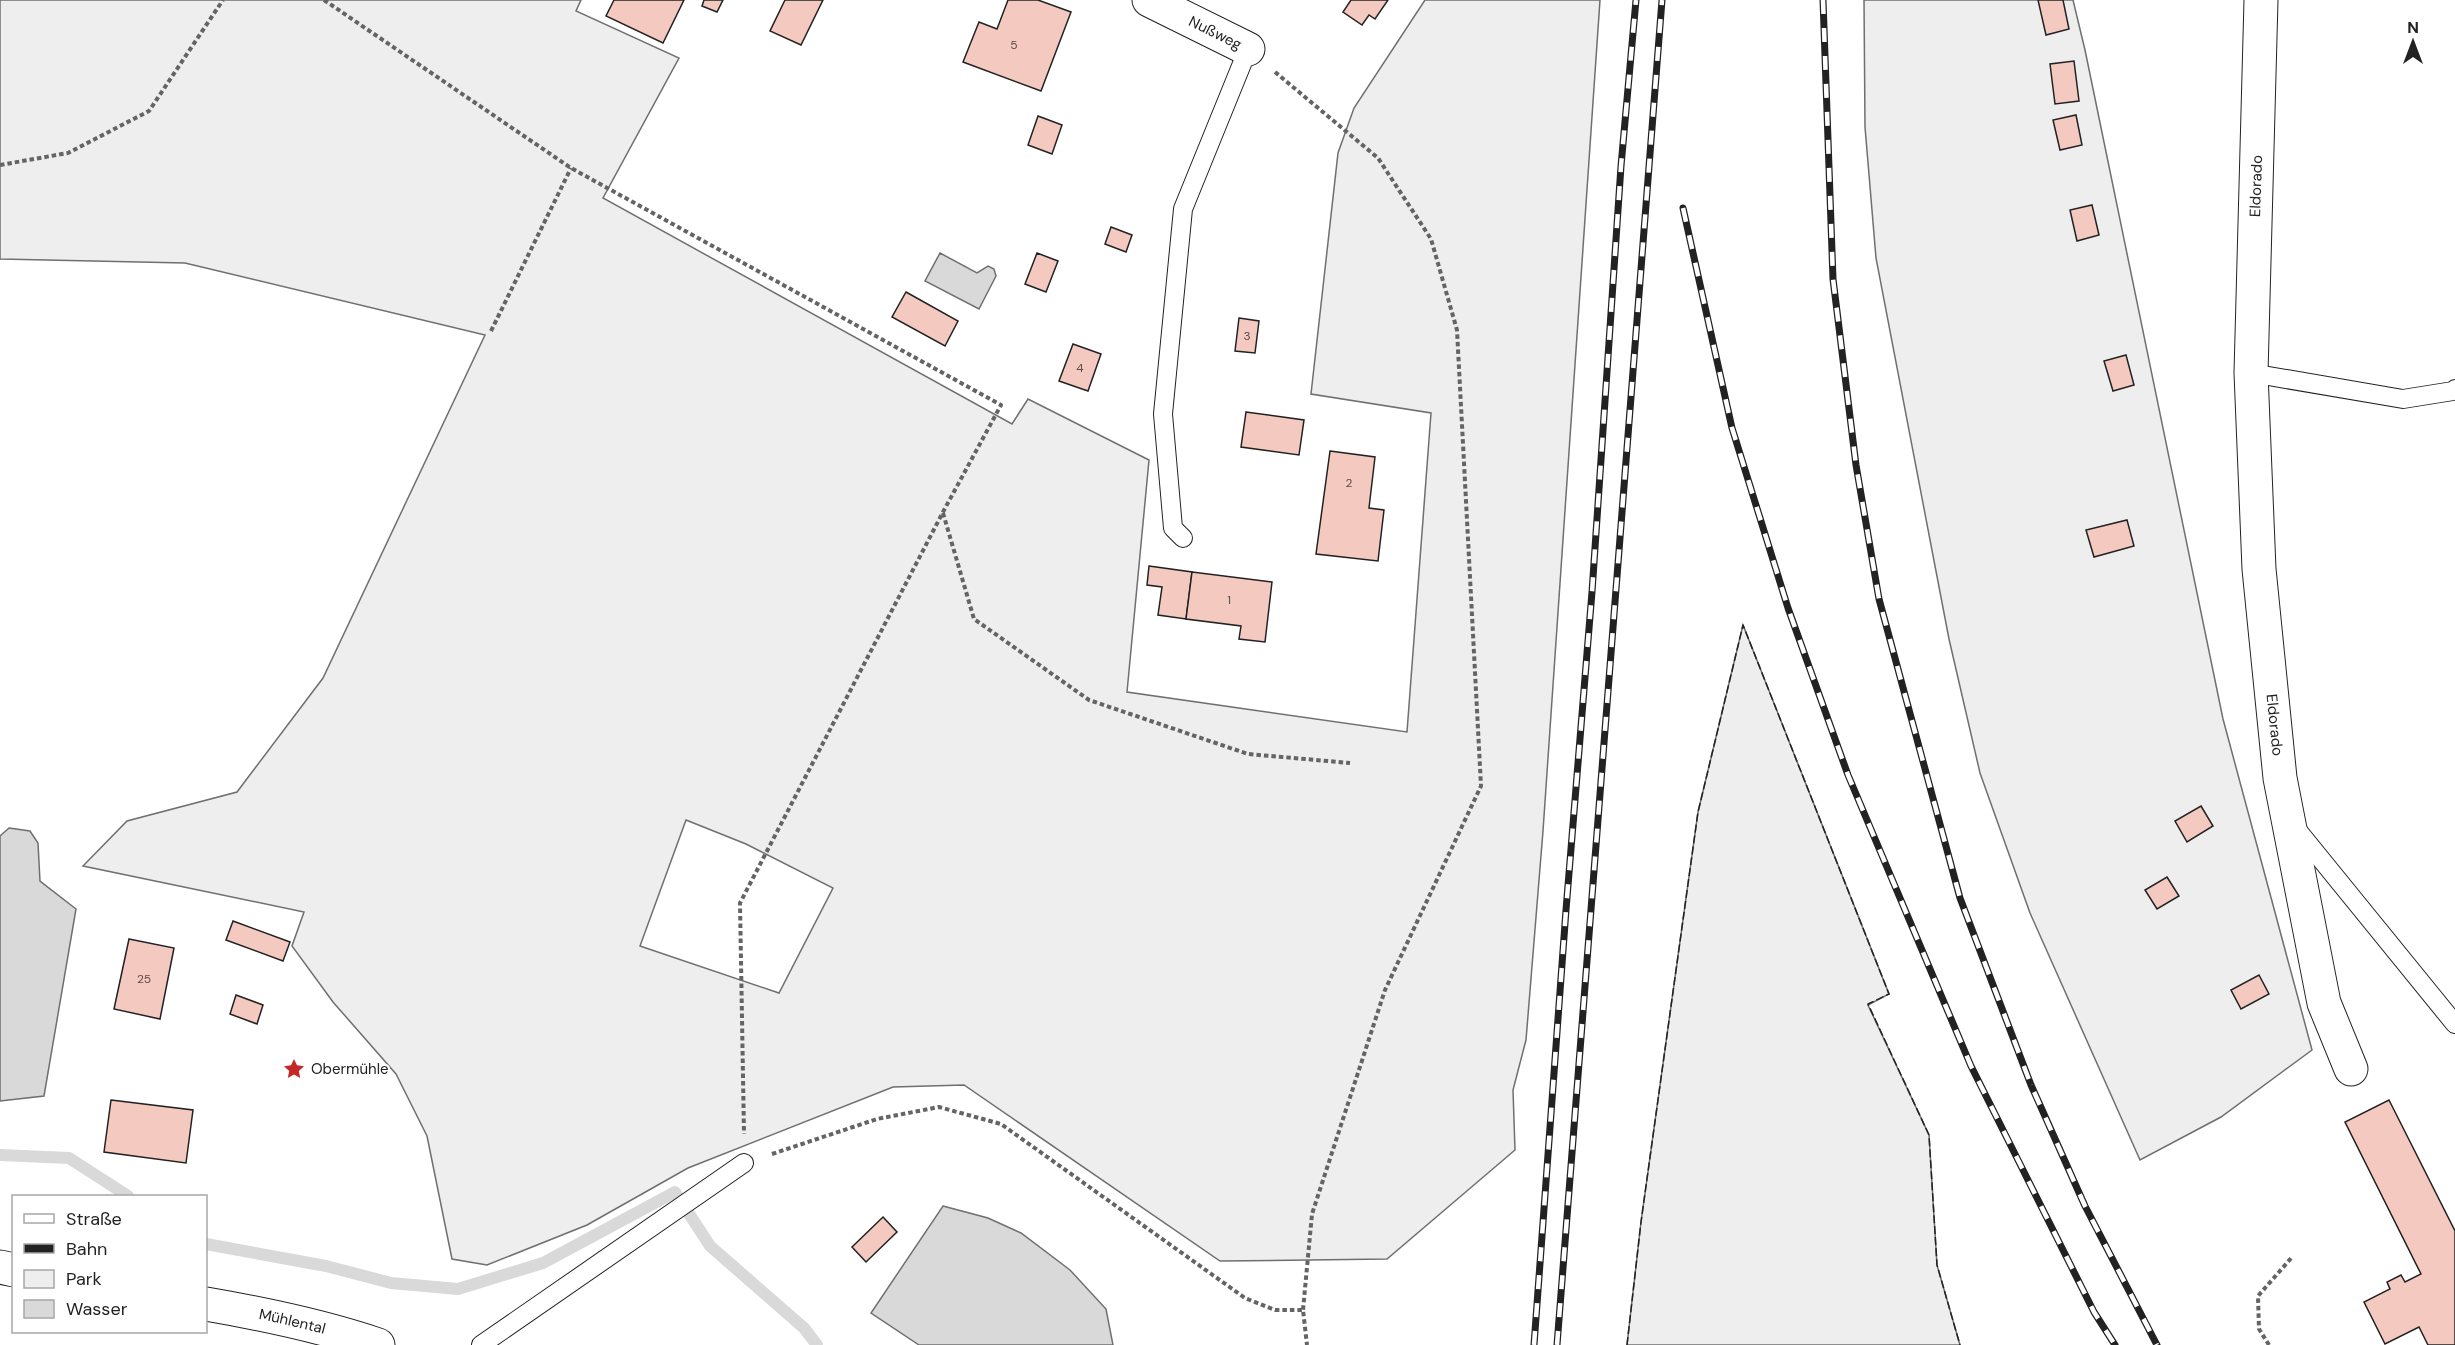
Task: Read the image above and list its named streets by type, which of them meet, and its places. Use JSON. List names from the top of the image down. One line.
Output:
{"streets":{"street":["Nußweg","Eldorado","Mühlental"]},"places":{"place":["Obermühle"]},"house_numbers":["5","3","4","2","1","25"],"legend":["Straße","Bahn","Park","Wasser"],"north":"top"}
